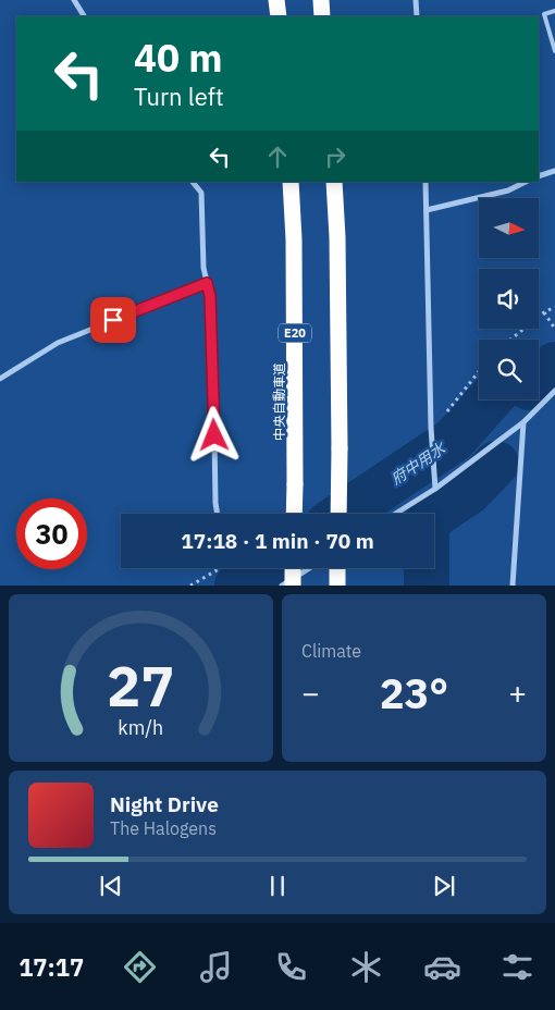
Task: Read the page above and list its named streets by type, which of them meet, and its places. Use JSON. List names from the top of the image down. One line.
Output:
{"streets":{"highway":["E20","中央自動車道"]},"water":["府中用水"],"north":"right","page":{"turn":["40 m","Turn left"],"limit":"30","trip":"17:18 · 1 min · 70 m","tile":"Climate","heat":["−","23°","+"],"song":["Night Drive","The Halogens"],"tabs":"17:17","gauge":["27","km/h"]}}
